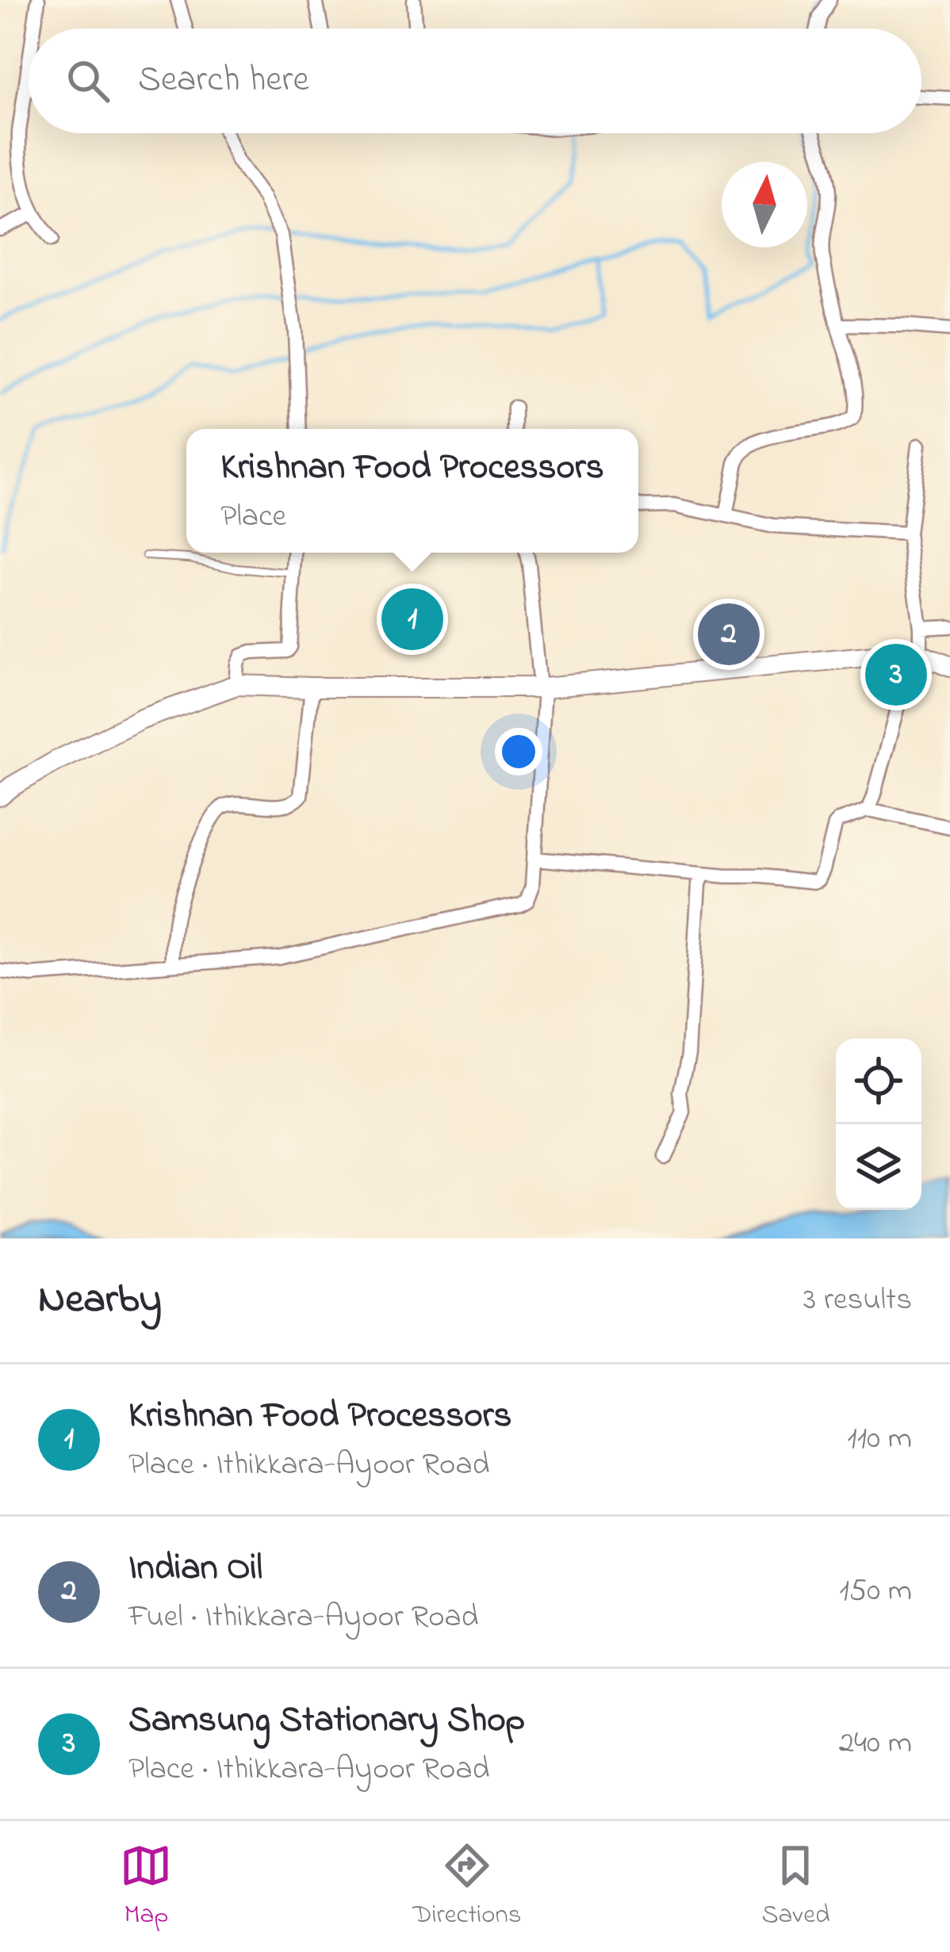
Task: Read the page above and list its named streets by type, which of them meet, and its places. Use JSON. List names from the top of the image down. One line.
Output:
{"north":"top","page":{"search":"Search here","popup":["Krishnan Food Processors","Place"],"pins":["1","2","3"],"heading":["Nearby","3 results"],"list":[{"mark":"1","name":"Krishnan Food Processors","note":"Place · Ithikkara-Ayoor Road","value":"110 m"},{"mark":"2","name":"Indian Oil","note":"Fuel · Ithikkara-Ayoor Road","value":"150 m"},{"mark":"3","name":"Samsung Stationary Shop","note":"Place · Ithikkara-Ayoor Road","value":"240 m"}],"nav":["Map","Directions","Saved"]}}
